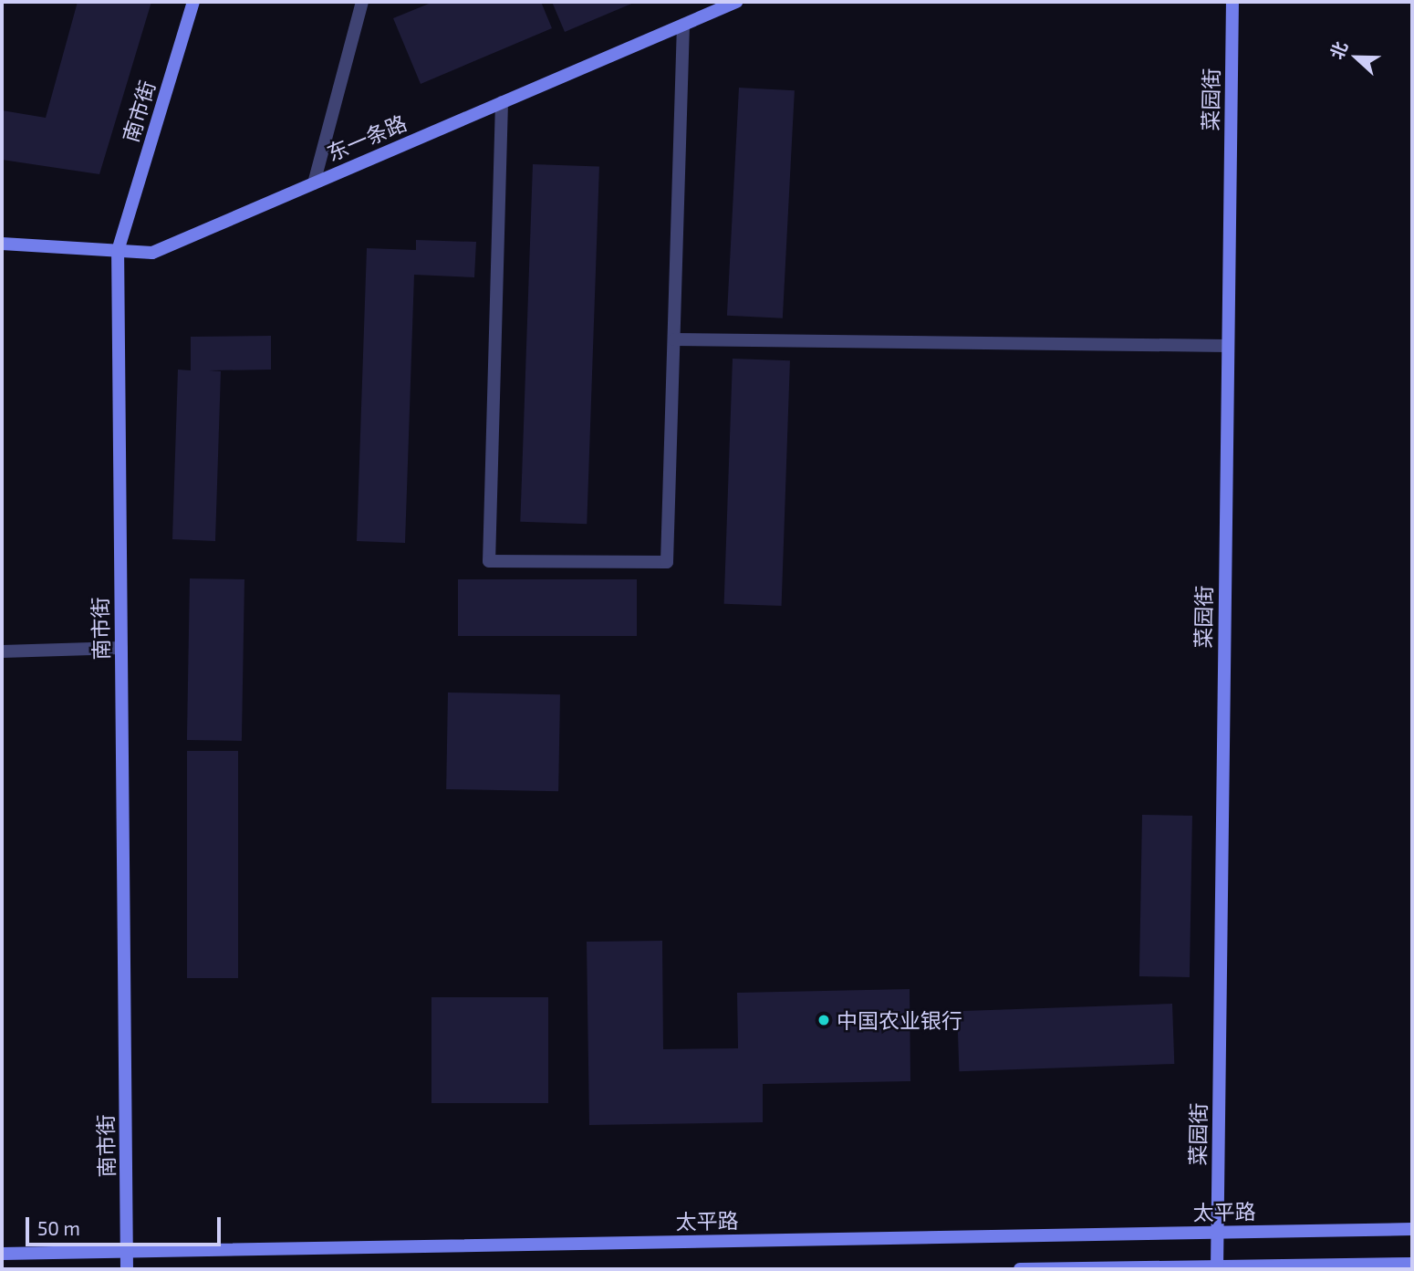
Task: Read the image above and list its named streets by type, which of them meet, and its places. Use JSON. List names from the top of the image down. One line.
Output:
{"streets":{"street":["菜园街","南市街","东一条路","太平路"]},"crossings":[["菜园街","太平路"],["南市街","东一条路"],["南市街","太平路"]],"places":["中国农业银行"],"scale_bar":"50 m","north":"left"}
